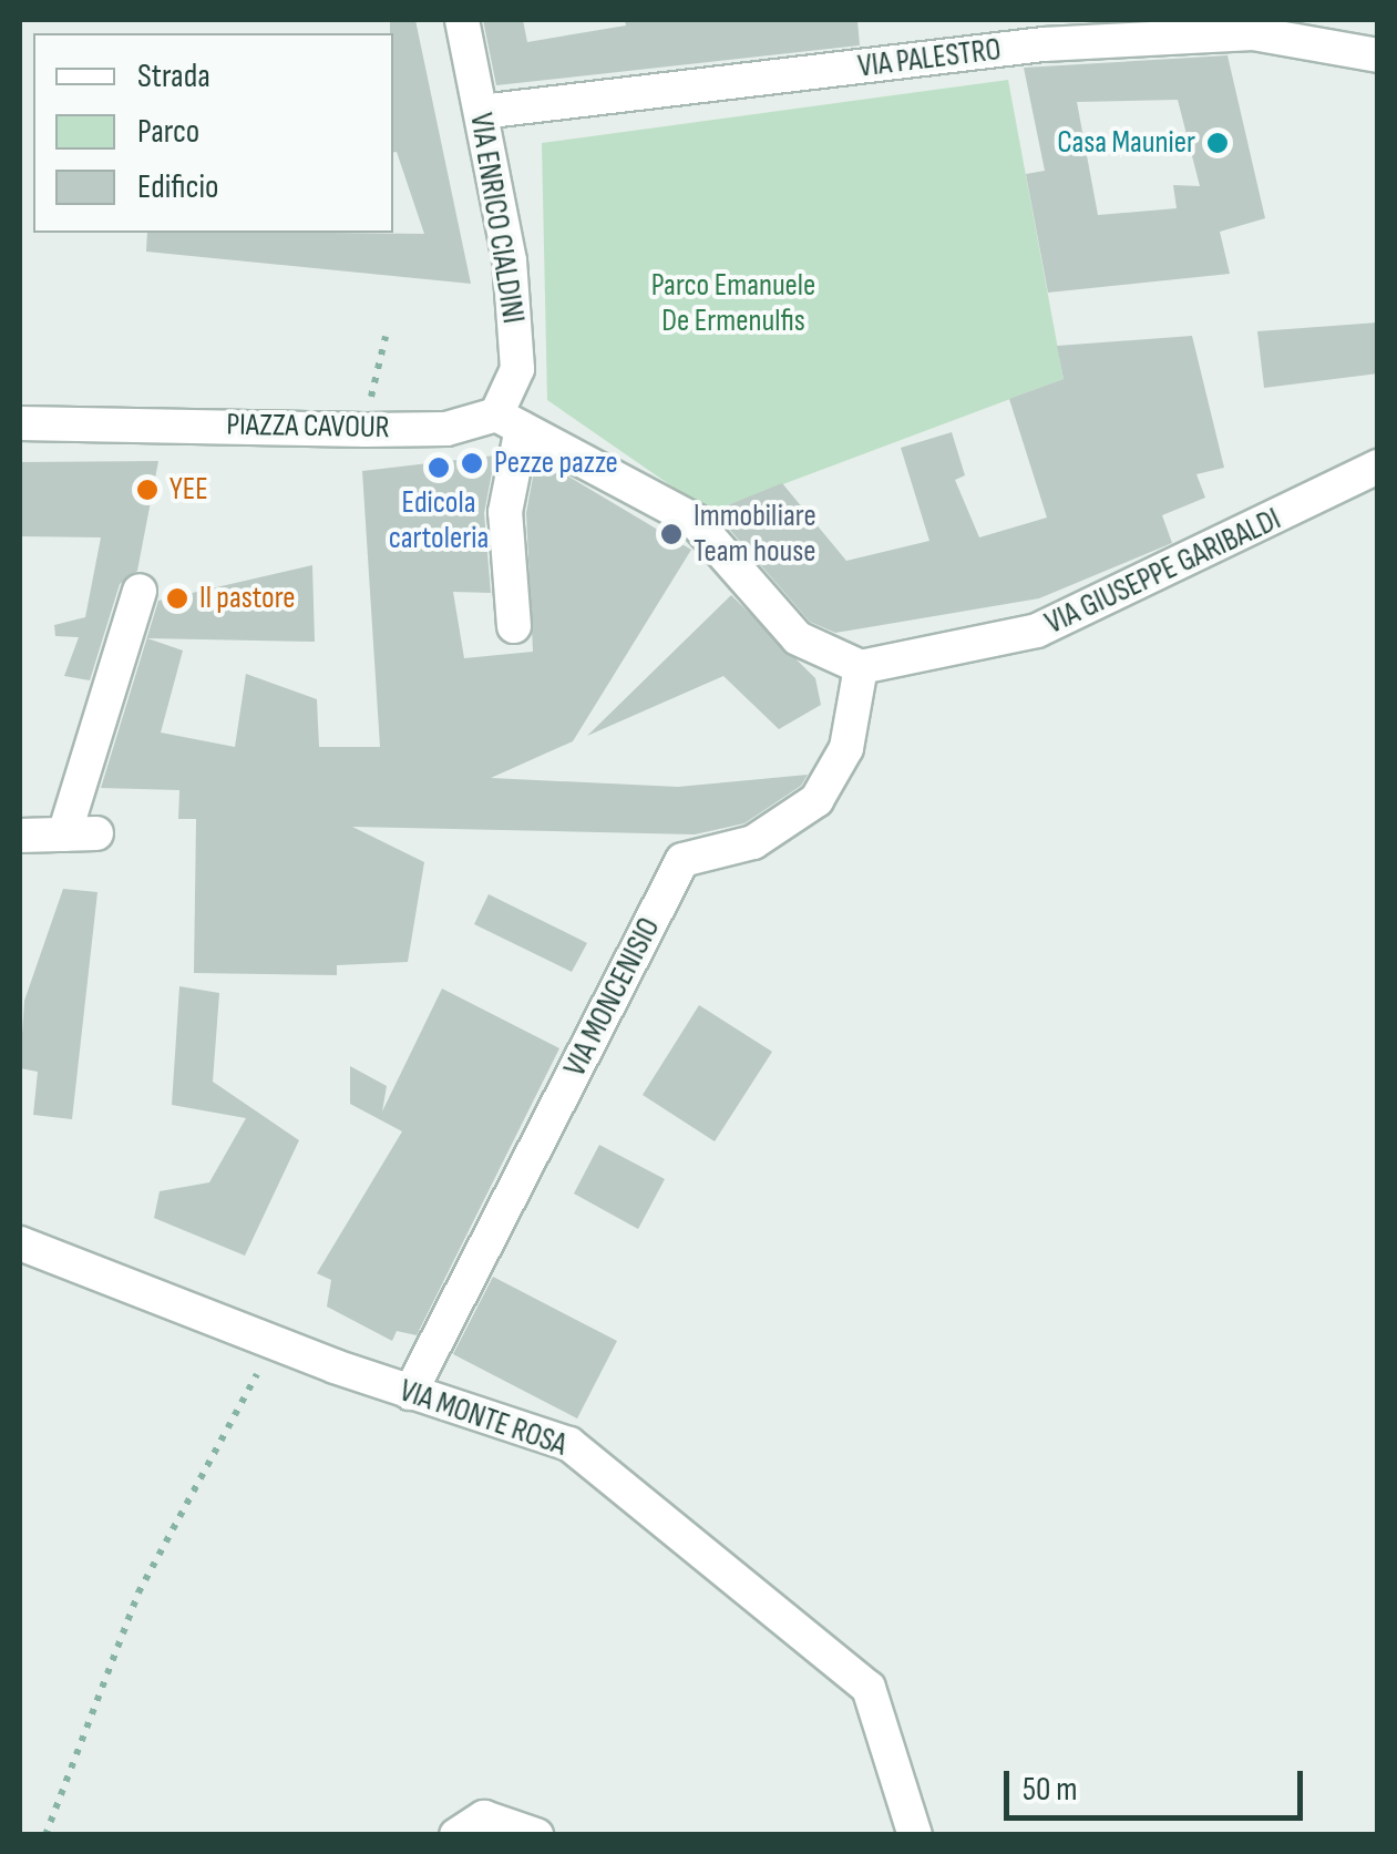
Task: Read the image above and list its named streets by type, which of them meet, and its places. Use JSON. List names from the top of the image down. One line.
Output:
{"streets":{"street":["VIA PALESTRO","VIA ENRICO CIALDINI","PIAZZA CAVOUR","VIA GIUSEPPE GARIBALDI","VIA MONCENISIO","VIA MONTE ROSA"]},"crossings":[["VIA PALESTRO","VIA ENRICO CIALDINI"],["VIA ENRICO CIALDINI","PIAZZA CAVOUR"],["VIA GIUSEPPE GARIBALDI","VIA MONCENISIO"],["VIA MONCENISIO","VIA MONTE ROSA"]],"parks":["Parco Emanuele De Ermenulfis"],"places":["Casa Maunier","Pezze pazze","Edicola cartoleria","YEE","Immobiliare Team house","Il pastore"],"legend":["Strada","Parco","Edificio"],"scale_bar":"50 m"}
